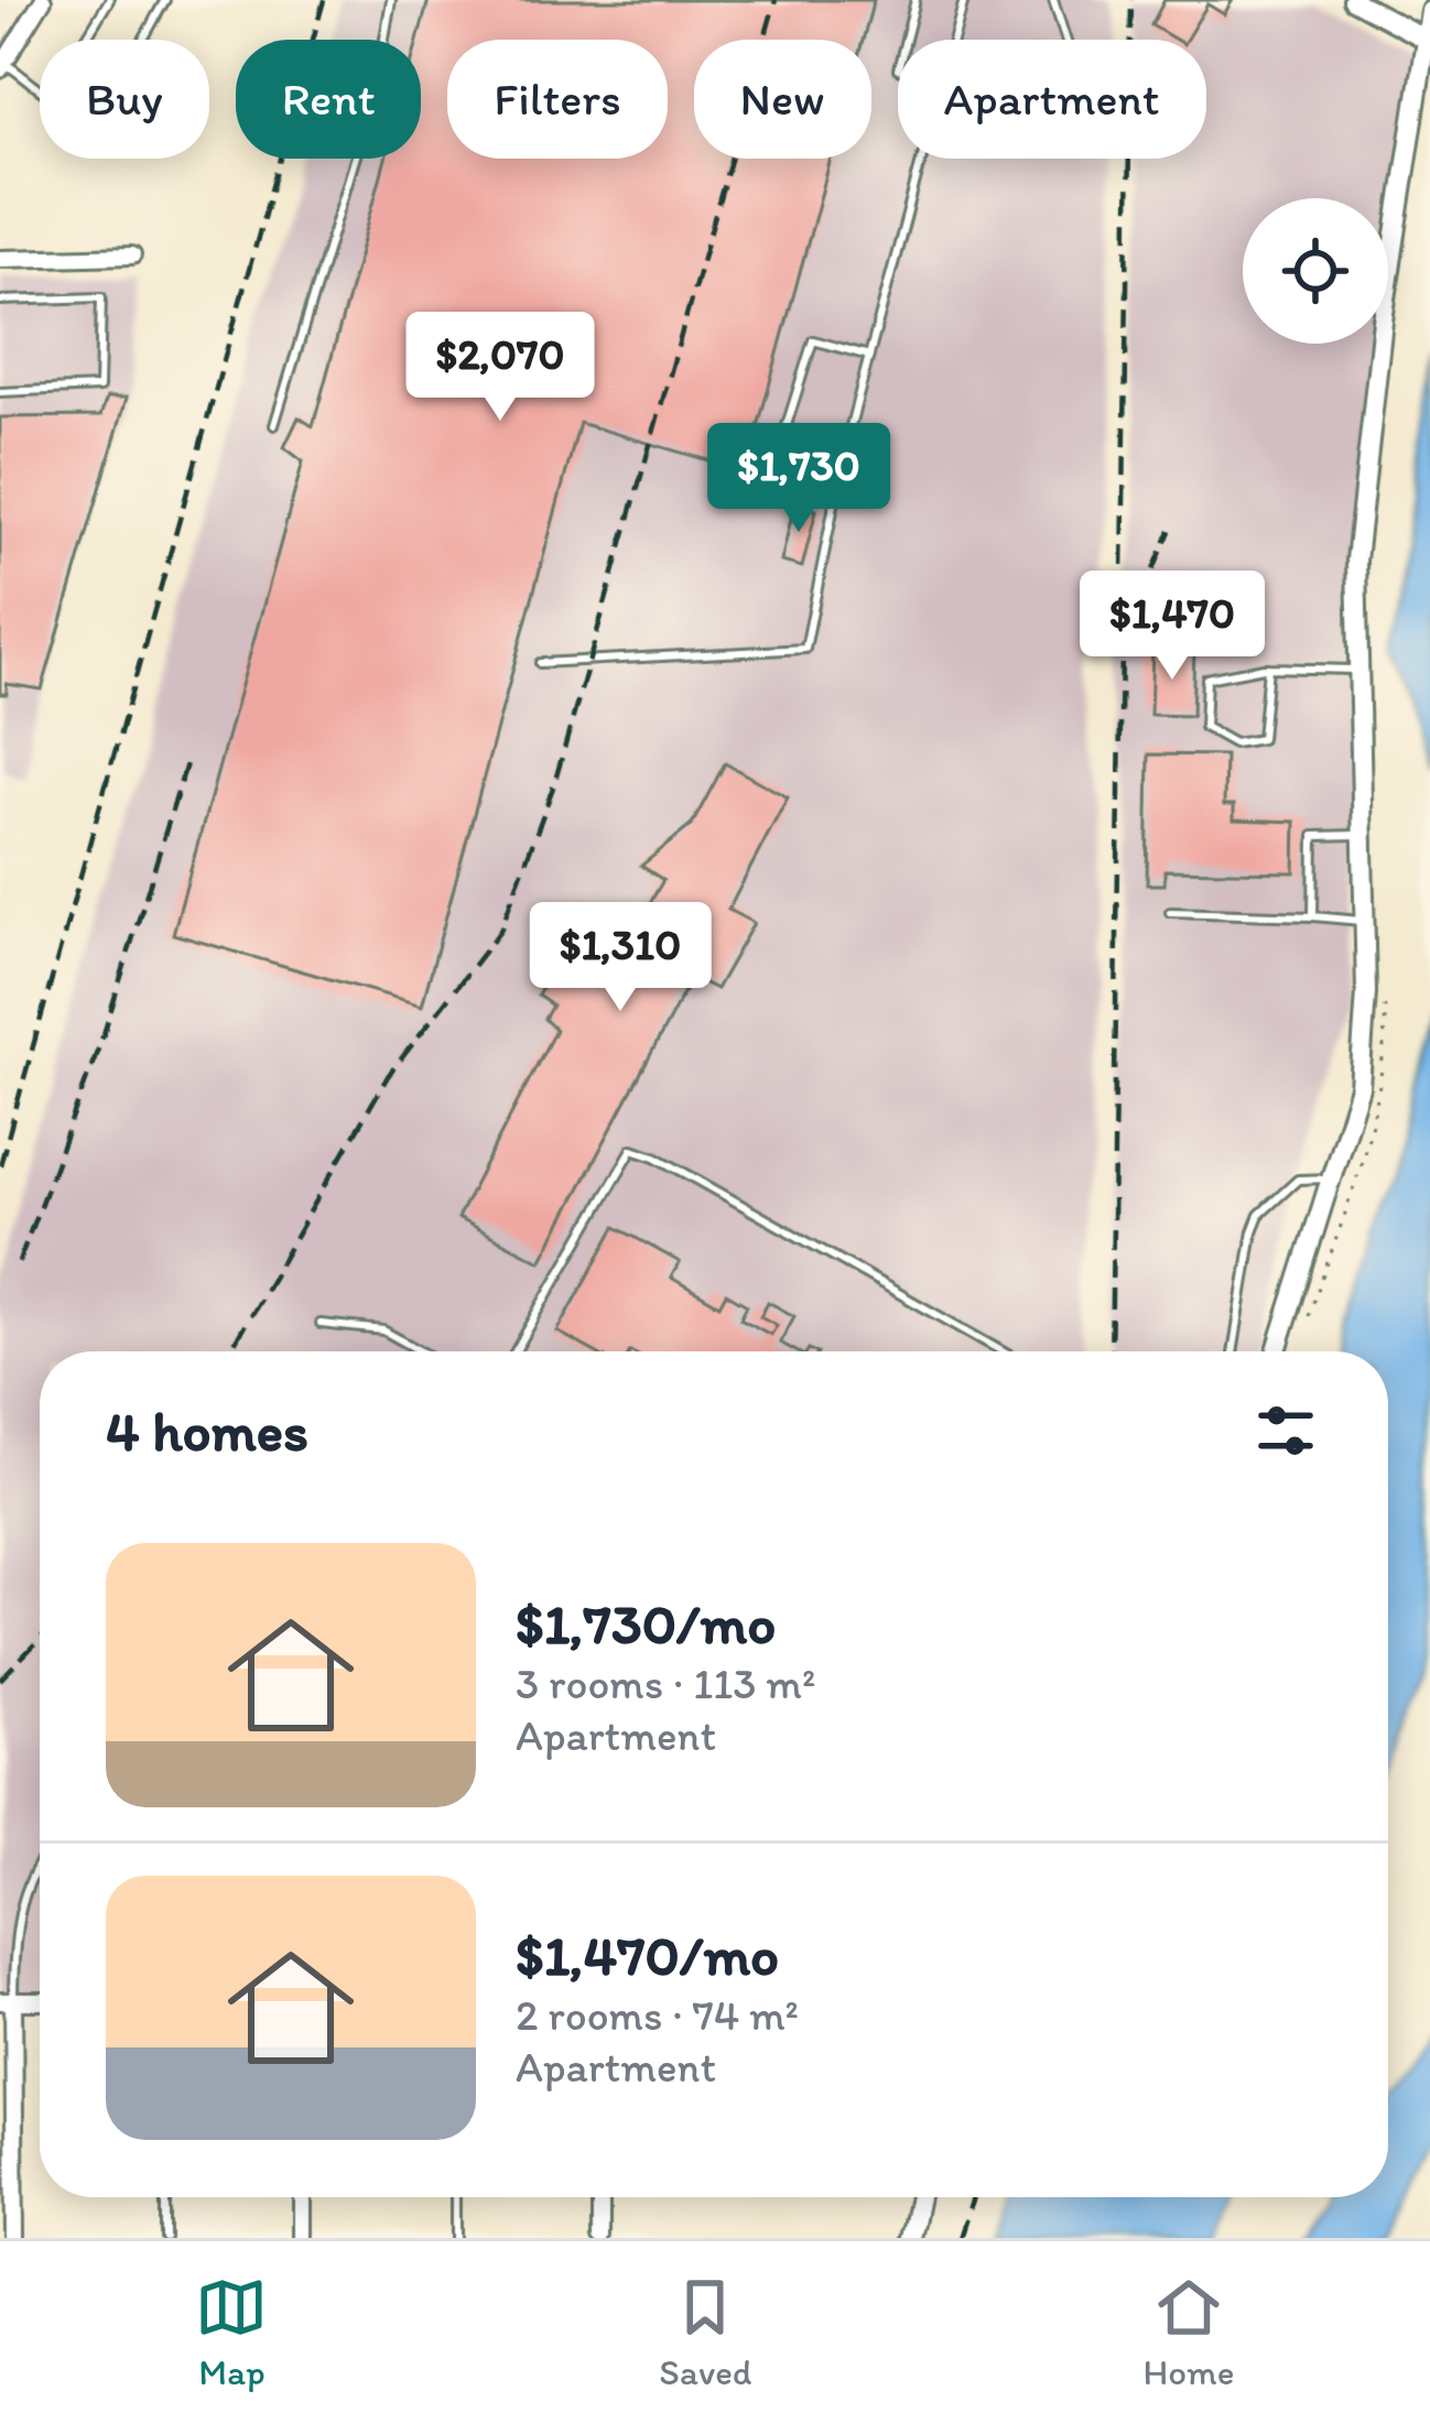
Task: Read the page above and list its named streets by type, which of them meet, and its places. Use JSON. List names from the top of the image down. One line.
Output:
{"page":{"chip":["Buy","Rent","Filters","New","Apartment"],"price":["$2,070","$1,730","$1,470","$1,310"],"heading":"4 homes","list":[{"name":"$1,730/mo","note":"3 rooms · 113 m² · Apartment"},{"name":"$1,470/mo","note":"2 rooms · 74 m² · Apartment"}],"tabs":["Map","Saved","Home"]}}
